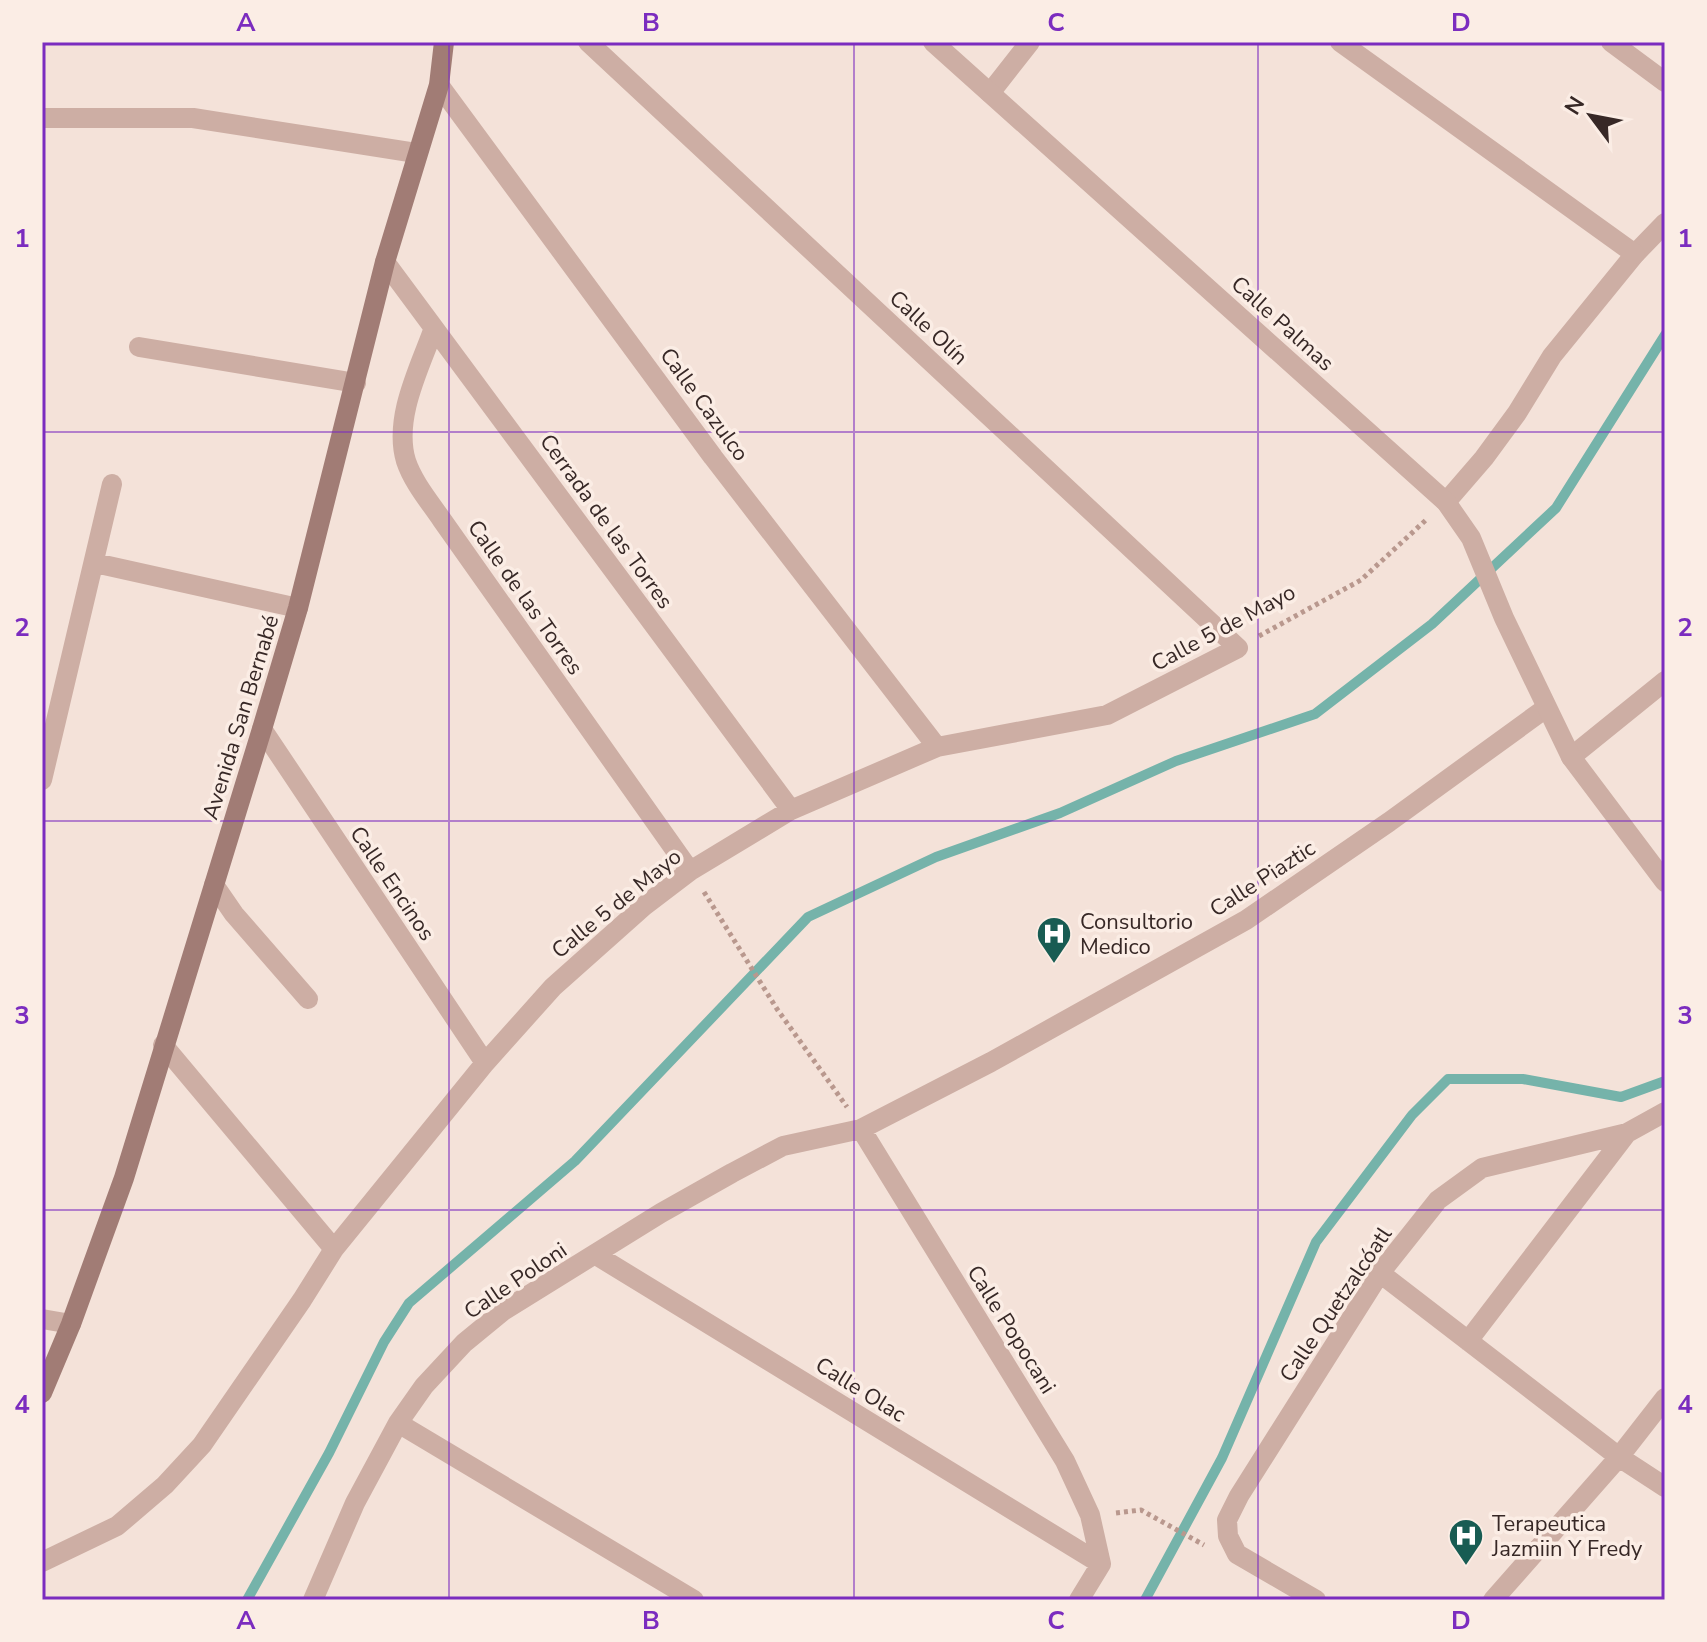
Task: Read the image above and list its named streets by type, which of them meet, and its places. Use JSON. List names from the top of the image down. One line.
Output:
{"streets":{"main road":["Avenida San Bernabé"],"street":["Calle Palmas","Calle Olín","Calle Cazulco","Cerrada de las Torres","Calle de las Torres","Calle 5 de Mayo","Calle Piaztic","Calle Encinos","Calle Poloni","Calle Quetzalcóatl","Calle Popocani","Calle Olac"]},"crossings":[["Calle Palmas","Calle Piaztic"],["Calle Olín","Calle 5 de Mayo"],["Calle Cazulco","Calle 5 de Mayo"],["Calle Cazulco","Avenida San Bernabé"],["Cerrada de las Torres","Calle de las Torres"],["Cerrada de las Torres","Calle 5 de Mayo"],["Cerrada de las Torres","Avenida San Bernabé"],["Calle de las Torres","Calle 5 de Mayo"],["Calle 5 de Mayo","Calle Encinos"],["Avenida San Bernabé","Calle Encinos"],["Calle Piaztic","Calle Poloni"],["Calle Piaztic","Calle Popocani"],["Calle Poloni","Calle Popocani"],["Calle Poloni","Calle Olac"],["Calle Popocani","Calle Olac"]],"places":{"hospital":["Consultorio Medico","Terapeutica Jazmiin Y Fredy"]},"north":"top left","grid":{"columns":["A","B","C","D"],"rows":["1","2","3","4"]}}
